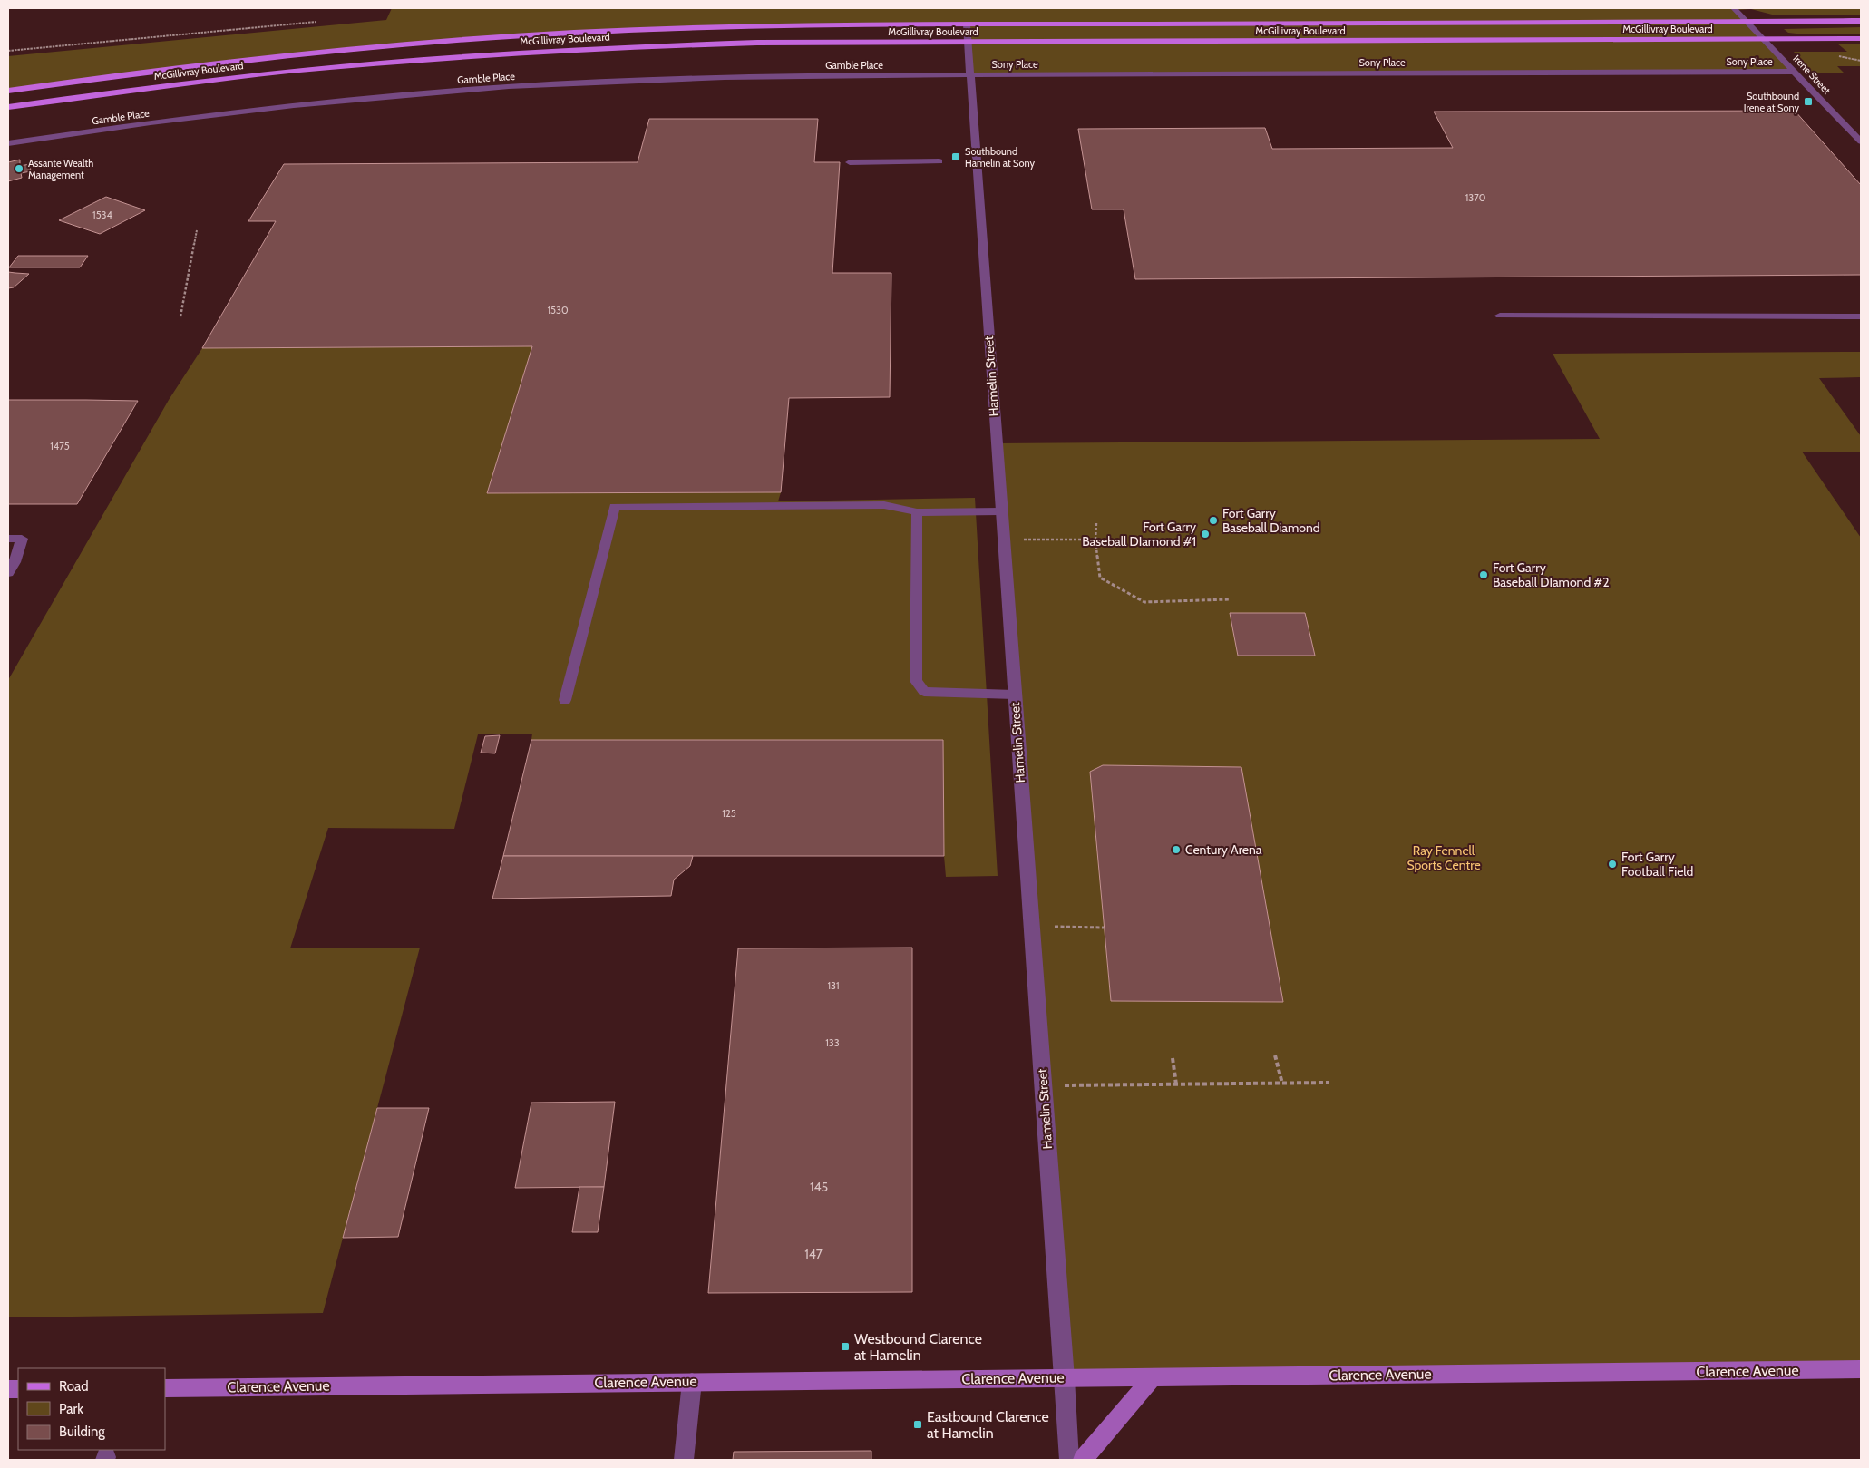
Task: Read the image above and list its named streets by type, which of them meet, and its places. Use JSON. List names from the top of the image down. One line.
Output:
{"streets":{"main road":["McGillivray Boulevard"],"street":["Sony Place","Gamble Place","Irene Street","Hamelin Street","Clarence Avenue"]},"crossings":[["McGillivray Boulevard","Irene Street"],["McGillivray Boulevard","Hamelin Street"],["Sony Place","Gamble Place"],["Sony Place","Irene Street"],["Sony Place","Hamelin Street"],["Gamble Place","Hamelin Street"],["Hamelin Street","Clarence Avenue"]],"parks":["Ray Fennell Sports Centre"],"places":{"transit":["Southbound Irene at Sony","Southbound Hamelin at Sony","Westbound Clarence at Hamelin","Eastbound Clarence at Hamelin"],"other":["Assante Wealth Management","Fort Garry Baseball Diamond","Fort Garry Baseball DIamond #1","Fort Garry Baseball DIamond #2","Century Arena","Fort Garry Football Field"]},"house_numbers":["1370","1534","1530","1475","125","131","133","145","147"],"legend":["Road","Park","Building"]}
